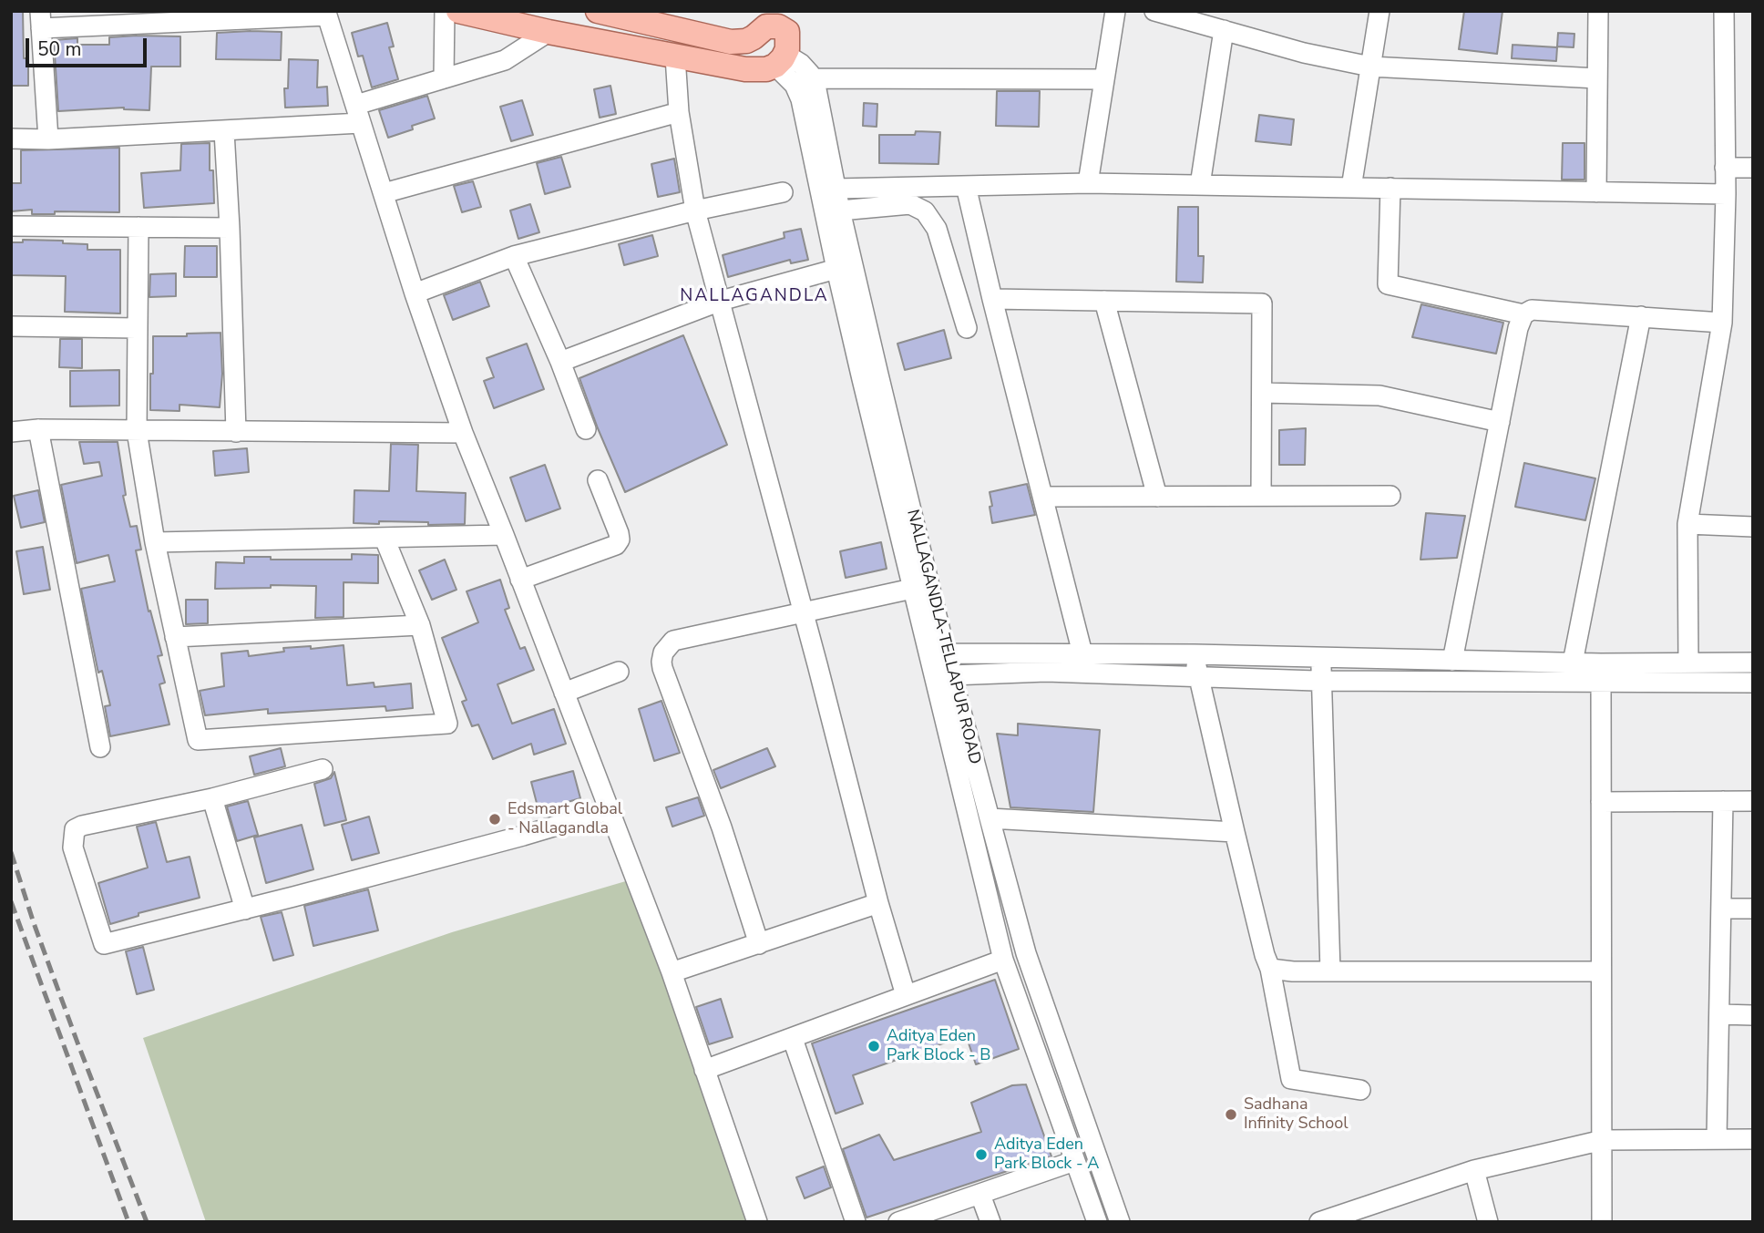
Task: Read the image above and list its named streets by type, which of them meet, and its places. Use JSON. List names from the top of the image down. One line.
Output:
{"streets":{"street":["NALLAGANDLA-TELLAPUR ROAD"]},"districts":["NALLAGANDLA"],"places":["Edsmart Global - Nallagandla","Aditya Eden Park Block - B","Sadhana Infinity School","Aditya Eden Park Block - A"],"scale_bar":"50 m"}
